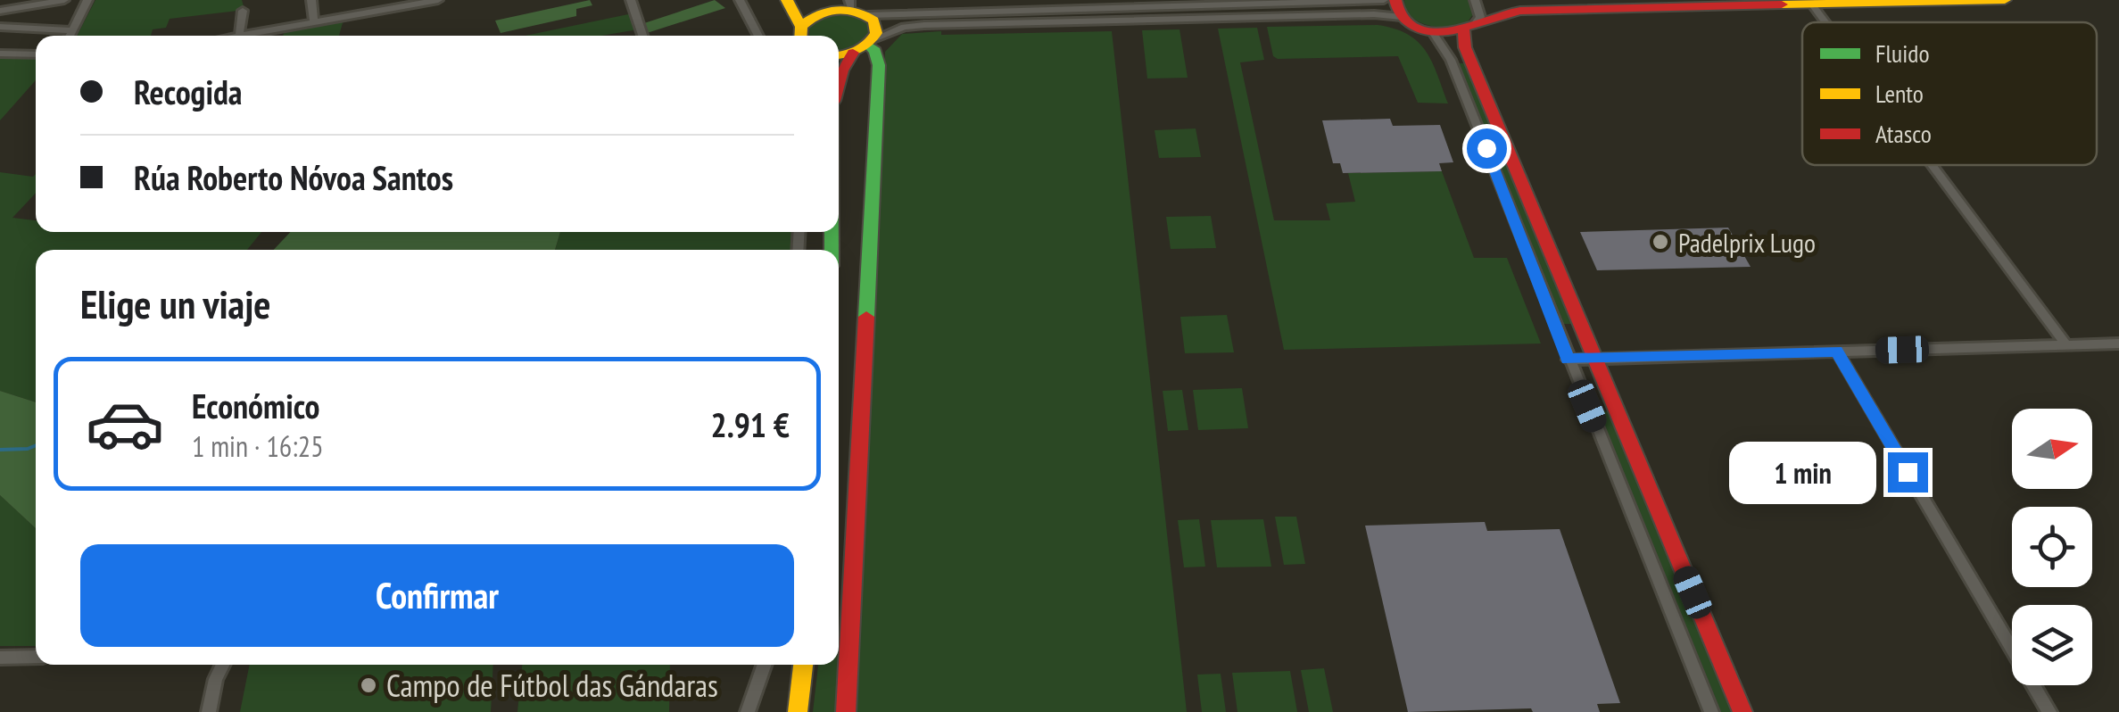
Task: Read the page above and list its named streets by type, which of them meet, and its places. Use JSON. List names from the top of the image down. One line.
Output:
{"places":["Padelprix Lugo","Campo de Fútbol das Gándaras"],"legend":["Fluido","Lento","Atasco"],"north":"right","page":{"banner":["Recogida","Rúa Roberto Nóvoa Santos"],"heading":"Elige un viaje","list":[{"name":"Económico","note":"1 min · 16:25","value":"2.91 €"}],"bubble":"1 min","buttons":"Confirmar"}}
